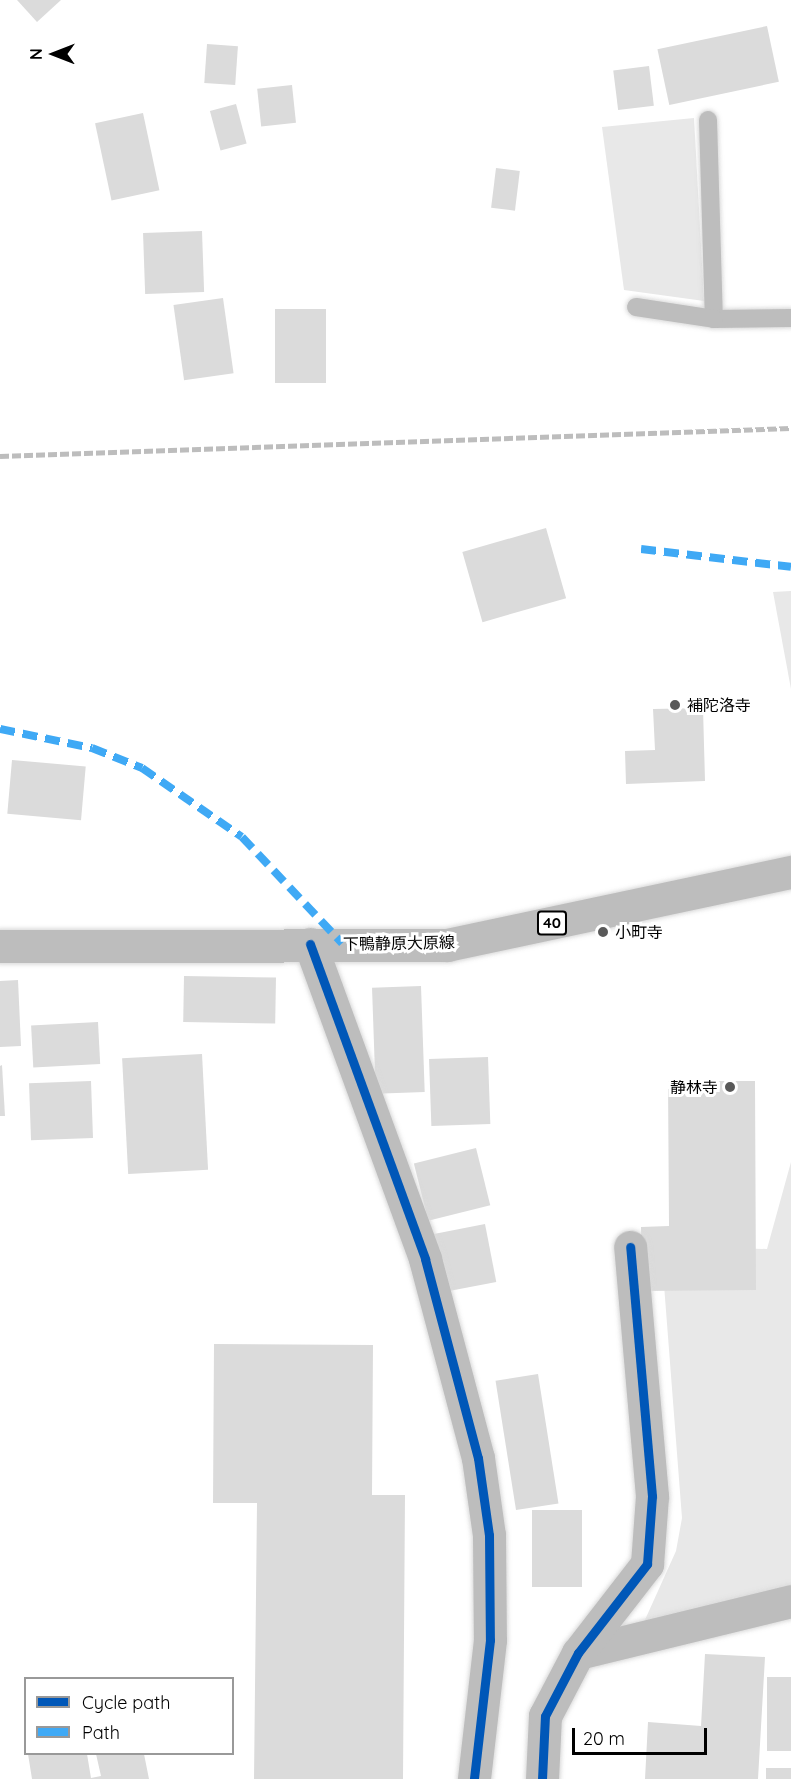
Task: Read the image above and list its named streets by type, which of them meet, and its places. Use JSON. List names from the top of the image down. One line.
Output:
{"streets":{"street":["40","下鴨静原大原線"]},"places":["補陀洛寺","小町寺","静林寺"],"legend":["Cycle path","Path"],"scale_bar":"20 m","north":"left"}
